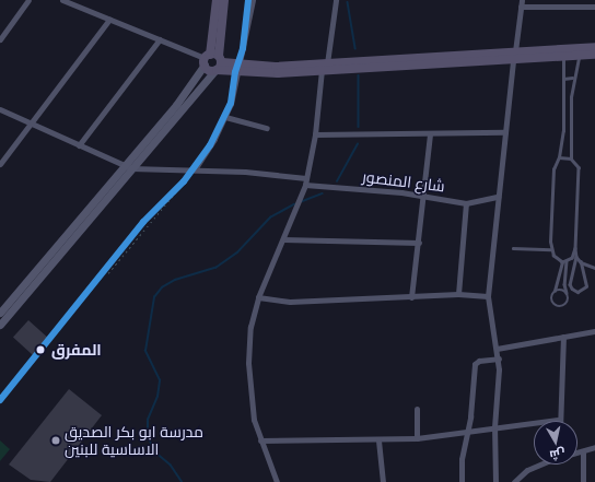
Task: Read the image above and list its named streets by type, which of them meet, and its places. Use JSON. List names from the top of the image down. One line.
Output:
{"streets":{"street":["شارع المنصور"]},"places":["المفرق","مدرسة ابو بكر الصديق الاساسية للبنين"],"north":"bottom"}
